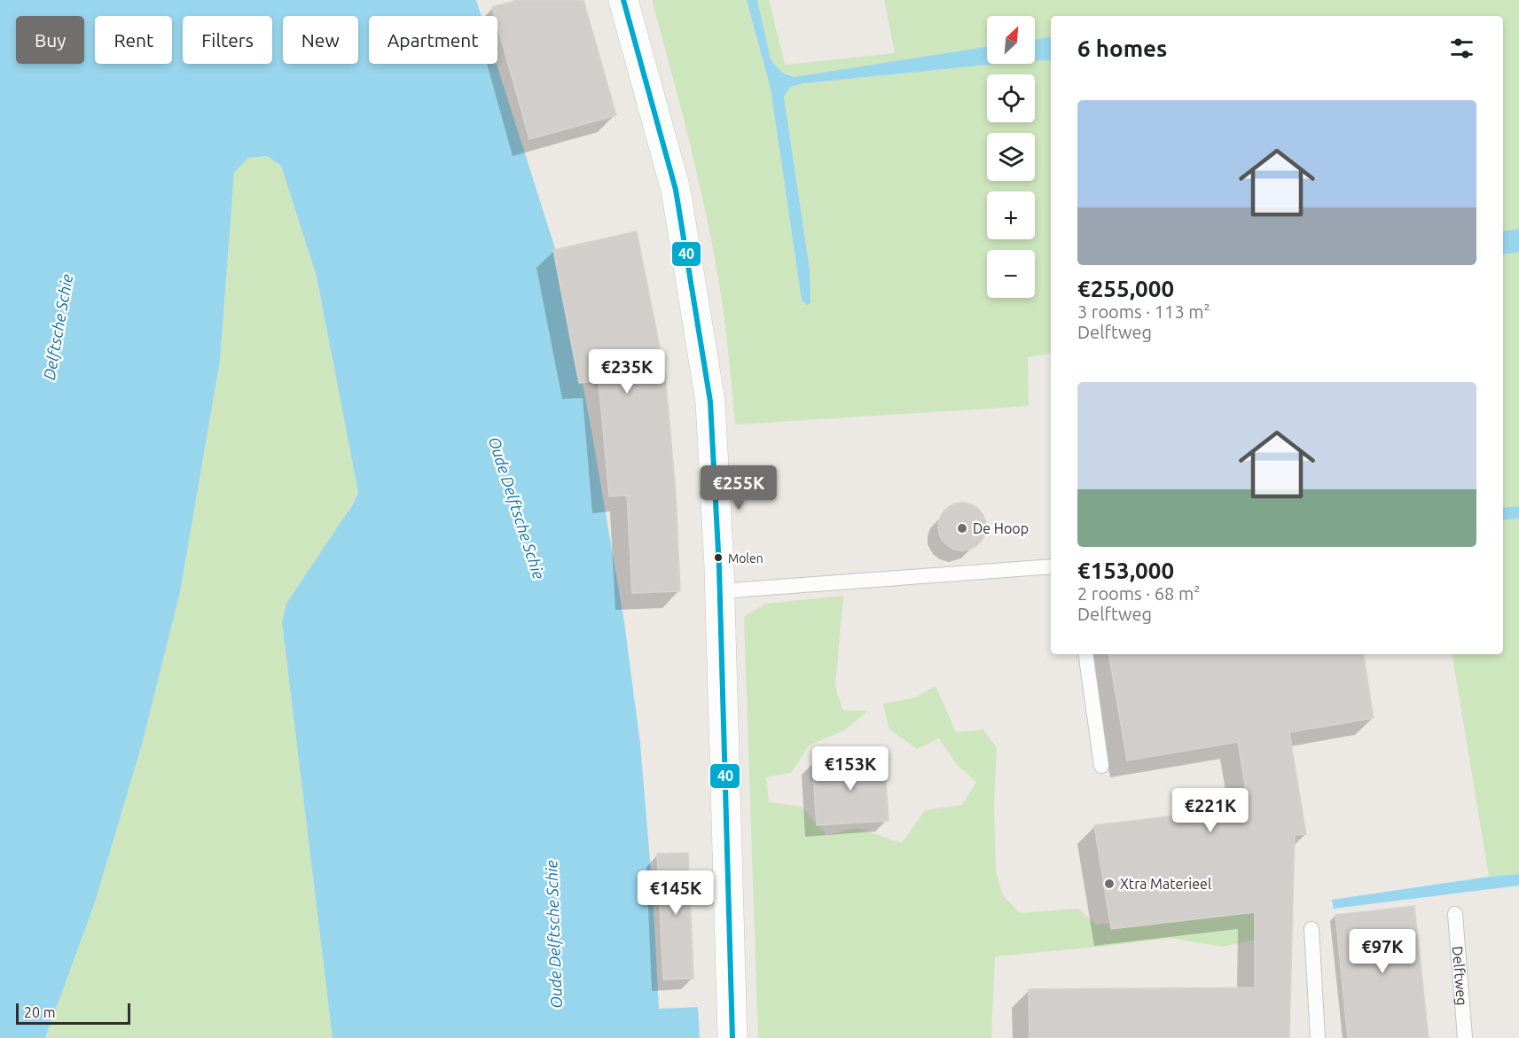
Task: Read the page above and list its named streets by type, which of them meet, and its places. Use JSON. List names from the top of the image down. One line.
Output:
{"streets":{"lane":["Delftweg"]},"water":["Delftsche Schie","Oude Delftsche Schie"],"places":["De Hoop","Molen","Xtra Materieel"],"lines":["transit line 40"],"scale_bar":"20 m","north":"top right","page":{"map_buttons":["+","−"],"chip":["Buy","Rent","Filters","New","Apartment"],"heading":"6 homes","list":[{"name":"€255,000","note":"3 rooms · 113 m² · Delftweg"},{"name":"€153,000","note":"2 rooms · 68 m² · Delftweg"}],"price":["€235K","€255K","€153K","€221K","€145K","€97K"],"scale":"20 m"}}
